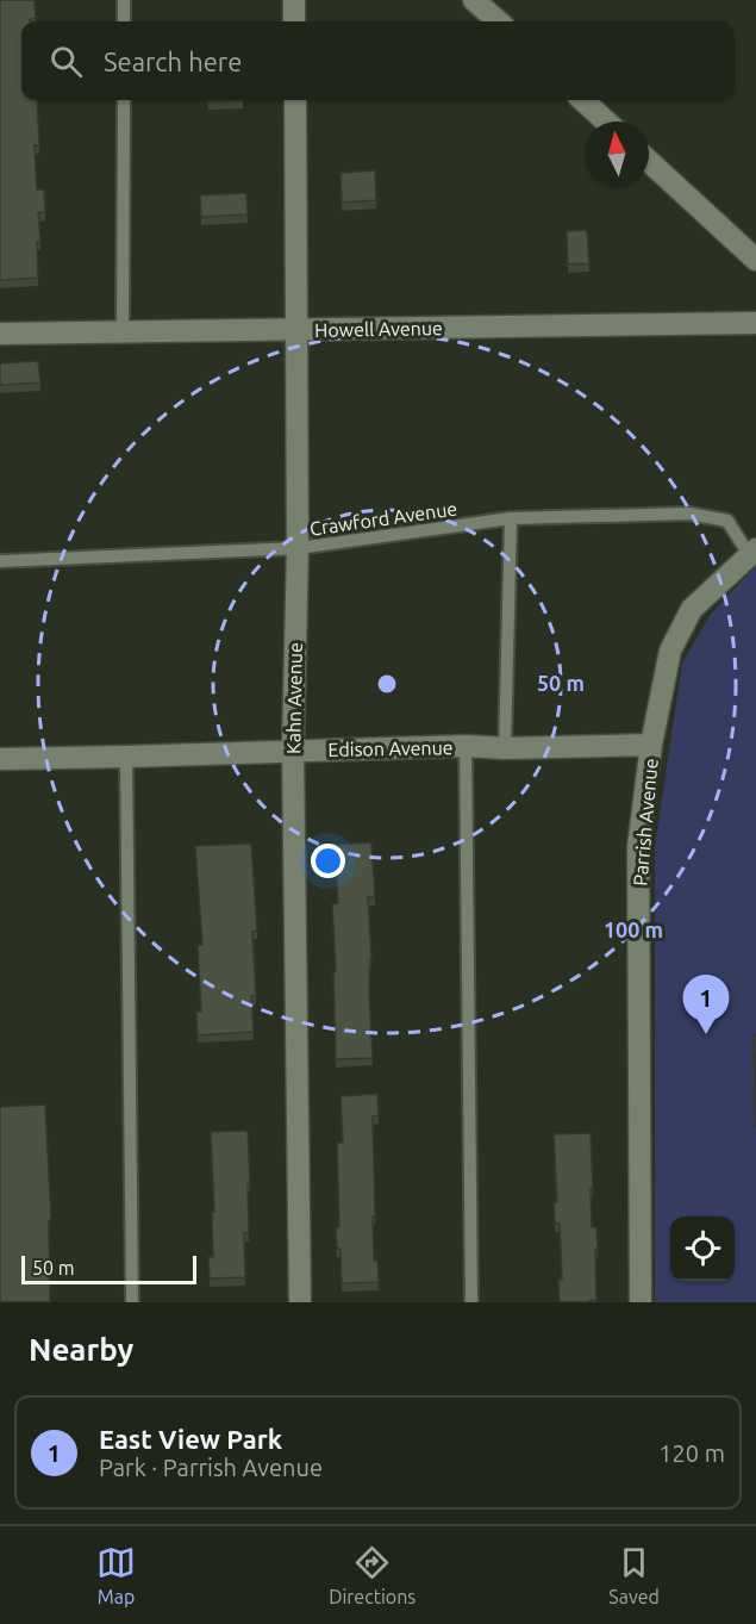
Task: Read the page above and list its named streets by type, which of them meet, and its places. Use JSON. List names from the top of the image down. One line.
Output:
{"streets":{"street":["Howell Avenue","Kahn Avenue","Edison Avenue","Parrish Avenue"],"lane":["Crawford Avenue"]},"crossings":[["Howell Avenue","Kahn Avenue"],["Crawford Avenue","Kahn Avenue"],["Crawford Avenue","Parrish Avenue"],["Kahn Avenue","Edison Avenue"],["Edison Avenue","Parrish Avenue"]],"scale_bar":"50 m","north":"top","page":{"search":"Search here","pins":"1","scale":"50 m","heading":"Nearby","list":[{"mark":"1","name":"East View Park","note":"Park · Parrish Avenue","value":"120 m"}],"nav":["Map","Directions","Saved"]},"rings":["50 m","100 m"]}
